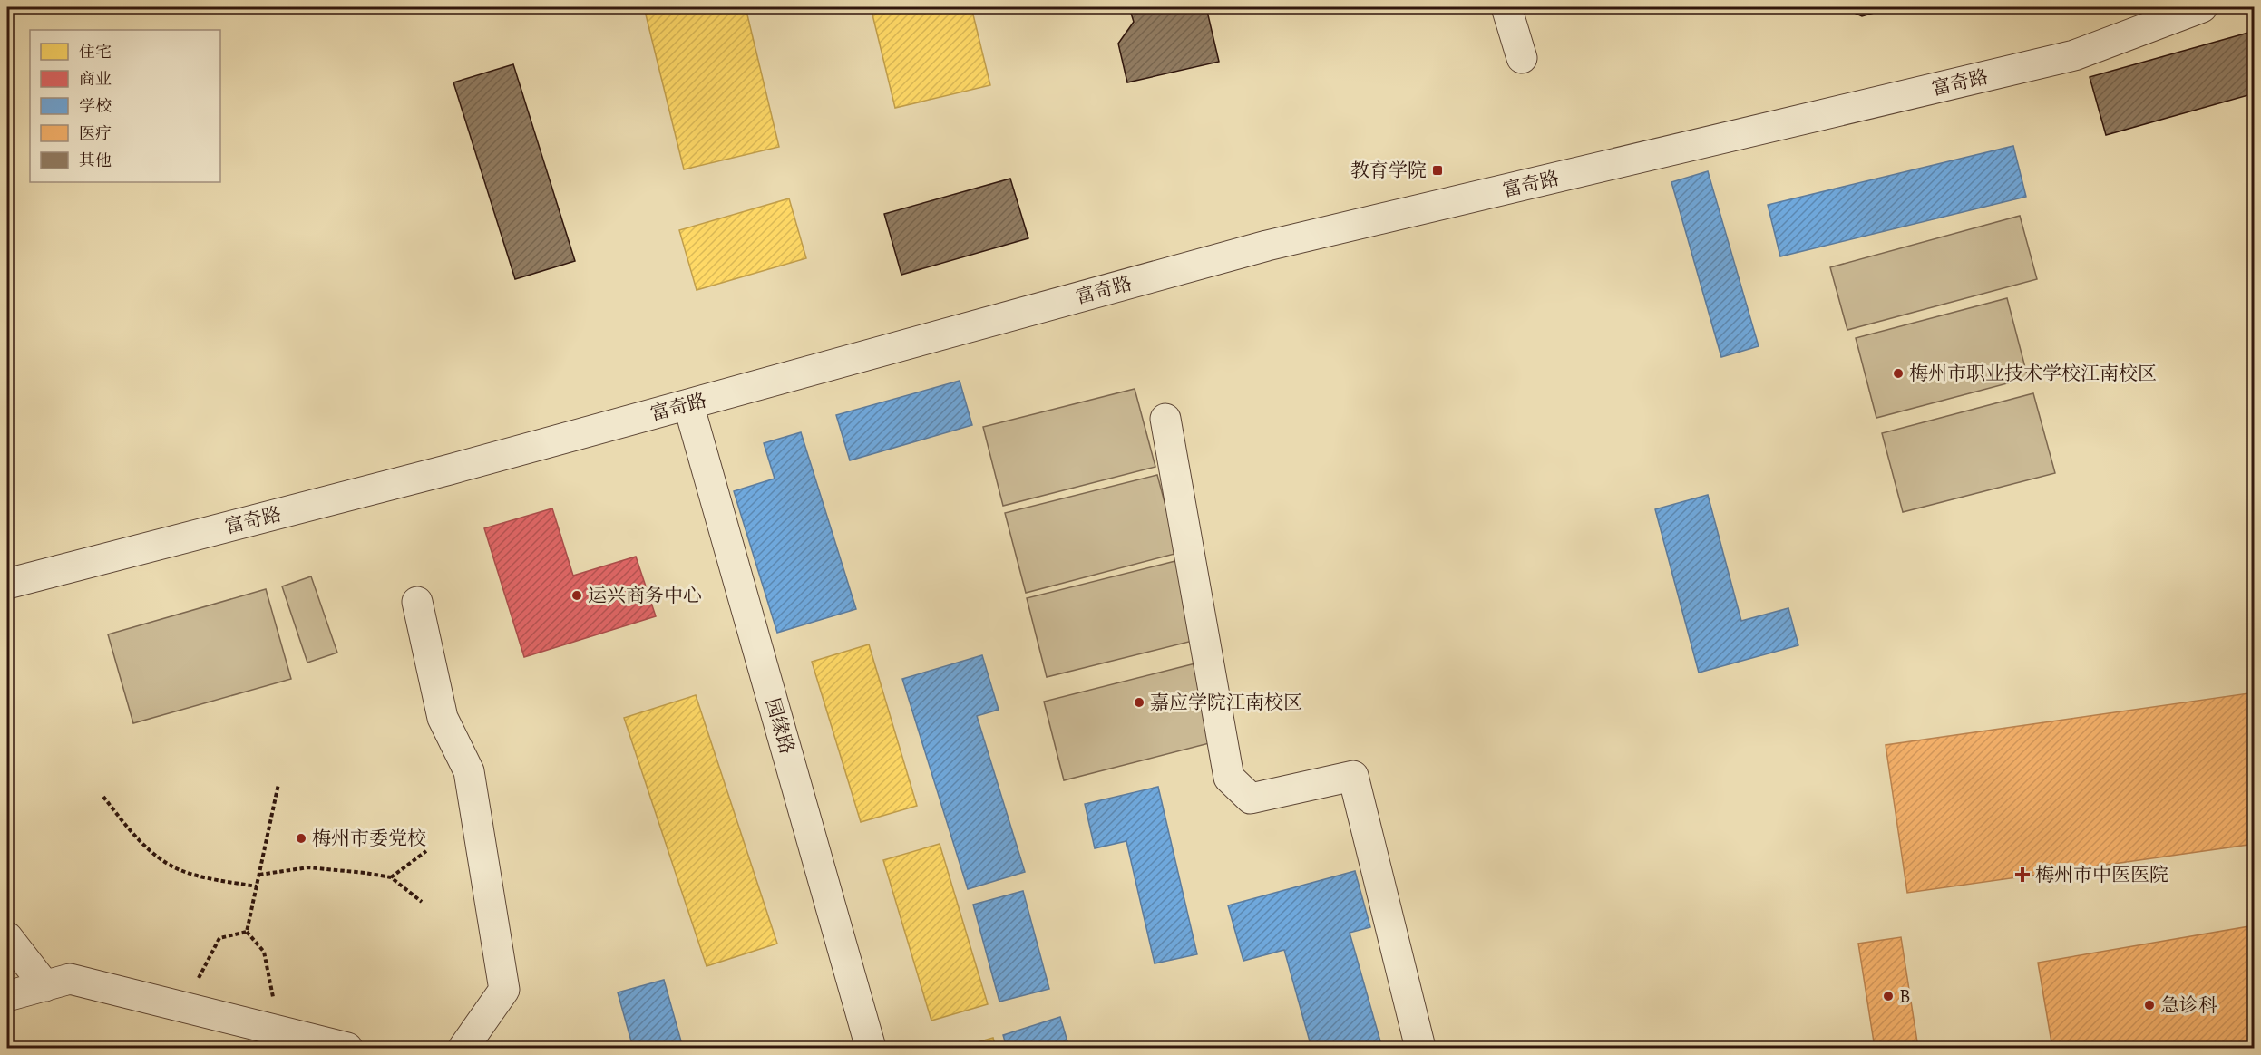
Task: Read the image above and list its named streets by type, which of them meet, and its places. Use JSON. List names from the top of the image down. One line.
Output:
{"streets":{"street":["富奇路","园缘路"]},"crossings":[["富奇路","园缘路"]],"places":{"transit":["教育学院"],"other":["梅州市职业技术学校江南校区","运兴商务中心","嘉应学院江南校区","梅州市委党校","B","急诊科"],"health":["梅州市中医医院"]},"legend":["住宅","商业","学校","医疗","其他"]}
